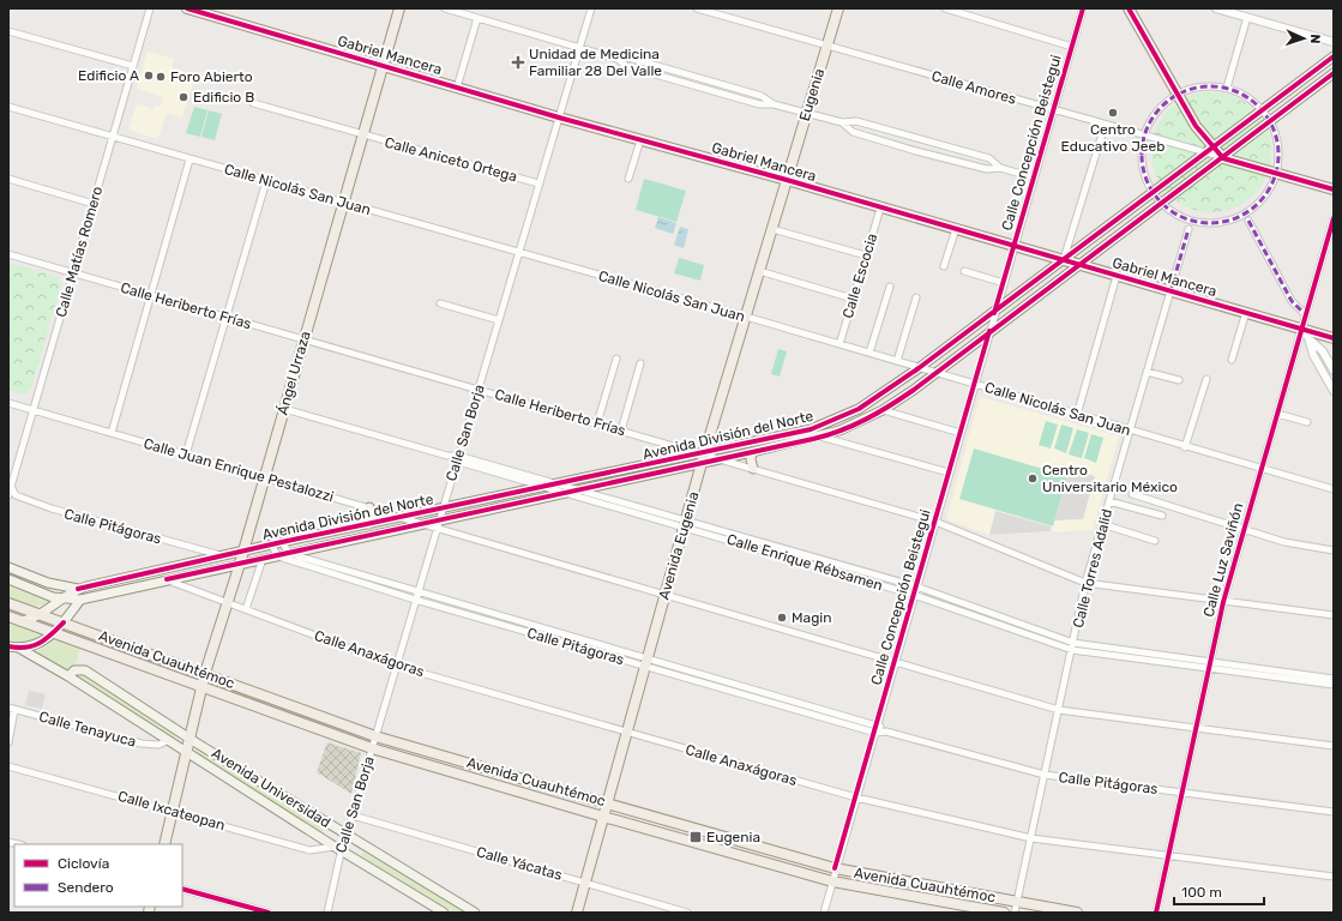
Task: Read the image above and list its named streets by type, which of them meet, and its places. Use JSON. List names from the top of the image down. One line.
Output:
{"streets":{"main road":["Gabriel Mancera","Eugenia","Ángel Urraza","Avenida División del Norte","Avenida Eugenia","Avenida Cuauhtémoc","Avenida Universidad"],"street":["Calle Amores","Calle Concepción Beistegui","Calle Aniceto Ortega","Calle Nicolás San Juan","Calle Matías Romero","Calle Escocia","Calle Heriberto Frías","Calle San Borja","Calle Juan Enrique Pestalozzi","Calle Pitágoras","Calle Luz Saviñón","Calle Enrique Rébsamen","Calle Torres Adalid","Calle Anaxágoras","Calle Tenayuca","Calle Ixcateopan","Calle Yácatas"]},"crossings":[["Gabriel Mancera","Eugenia"],["Gabriel Mancera","Calle Concepción Beistegui"],["Gabriel Mancera","Calle Escocia"],["Gabriel Mancera","Ángel Urraza"],["Gabriel Mancera","Calle San Borja"],["Gabriel Mancera","Avenida División del Norte"],["Gabriel Mancera","Avenida Eugenia"],["Gabriel Mancera","Calle Luz Saviñón"],["Gabriel Mancera","Calle Torres Adalid"],["Calle Amores","Eugenia"],["Calle Amores","Calle Concepción Beistegui"],["Calle Amores","Avenida División del Norte"],["Eugenia","Avenida Eugenia"],["Calle Concepción Beistegui","Calle Nicolás San Juan"],["Calle Concepción Beistegui","Avenida División del Norte"],["Calle Concepción Beistegui","Calle Pitágoras"],["Calle Concepción Beistegui","Calle Enrique Rébsamen"],["Calle Concepción Beistegui","Calle Anaxágoras"],["Calle Concepción Beistegui","Avenida Cuauhtémoc"],["Calle Aniceto Ortega","Ángel Urraza"],["Calle Aniceto Ortega","Calle San Borja"],["Calle Nicolás San Juan","Calle Matías Romero"],["Calle Nicolás San Juan","Calle Escocia"],["Calle Nicolás San Juan","Ángel Urraza"],["Calle Nicolás San Juan","Calle San Borja"],["Calle Nicolás San Juan","Avenida División del Norte"],["Calle Nicolás San Juan","Avenida Eugenia"],["Calle Nicolás San Juan","Calle Luz Saviñón"],["Calle Nicolás San Juan","Calle Torres Adalid"],["Calle Matías Romero","Calle Heriberto Frías"],["Calle Matías Romero","Calle Juan Enrique Pestalozzi"],["Calle Matías Romero","Calle Pitágoras"],["Calle Heriberto Frías","Ángel Urraza"],["Calle Heriberto Frías","Calle San Borja"],["Calle Heriberto Frías","Avenida División del Norte"],["Calle Heriberto Frías","Avenida Eugenia"],["Ángel Urraza","Avenida División del Norte"],["Ángel Urraza","Calle Juan Enrique Pestalozzi"],["Ángel Urraza","Calle Enrique Rébsamen"],["Ángel Urraza","Calle Anaxágoras"],["Ángel Urraza","Avenida Cuauhtémoc"],["Ángel Urraza","Avenida Universidad"],["Calle San Borja","Avenida División del Norte"],["Calle San Borja","Calle Pitágoras"],["Calle San Borja","Calle Enrique Rébsamen"],["Calle San Borja","Calle Anaxágoras"],["Calle San Borja","Avenida Cuauhtémoc"],["Calle San Borja","Avenida Universidad"],["Calle San Borja","Calle Ixcateopan"],["Calle San Borja","Calle Yácatas"],["Avenida División del Norte","Calle Juan Enrique Pestalozzi"],["Avenida División del Norte","Calle Pitágoras"],["Avenida División del Norte","Avenida Eugenia"],["Avenida División del Norte","Calle Enrique Rébsamen"],["Avenida División del Norte","Calle Anaxágoras"],["Avenida División del Norte","Avenida Cuauhtémoc"],["Calle Pitágoras","Avenida Eugenia"],["Calle Pitágoras","Calle Luz Saviñón"],["Calle Pitágoras","Calle Torres Adalid"],["Avenida Eugenia","Calle Enrique Rébsamen"],["Avenida Eugenia","Calle Anaxágoras"],["Avenida Eugenia","Avenida Cuauhtémoc"],["Avenida Eugenia","Calle Yácatas"],["Calle Luz Saviñón","Calle Enrique Rébsamen"],["Calle Luz Saviñón","Calle Anaxágoras"],["Calle Enrique Rébsamen","Calle Torres Adalid"],["Calle Torres Adalid","Calle Anaxágoras"],["Calle Torres Adalid","Avenida Cuauhtémoc"],["Calle Tenayuca","Avenida Universidad"],["Avenida Universidad","Calle Ixcateopan"]],"places":{"health":["Unidad de Medicina Familiar 28 Del Valle"],"other":["Edificio A","Foro Abierto","Edificio B","Centro Educativo Jeeb","Centro Universitario México","Magin"],"transit":["Eugenia"]},"legend":["Ciclovía","Sendero"],"scale_bar":"100 m","north":"right"}
